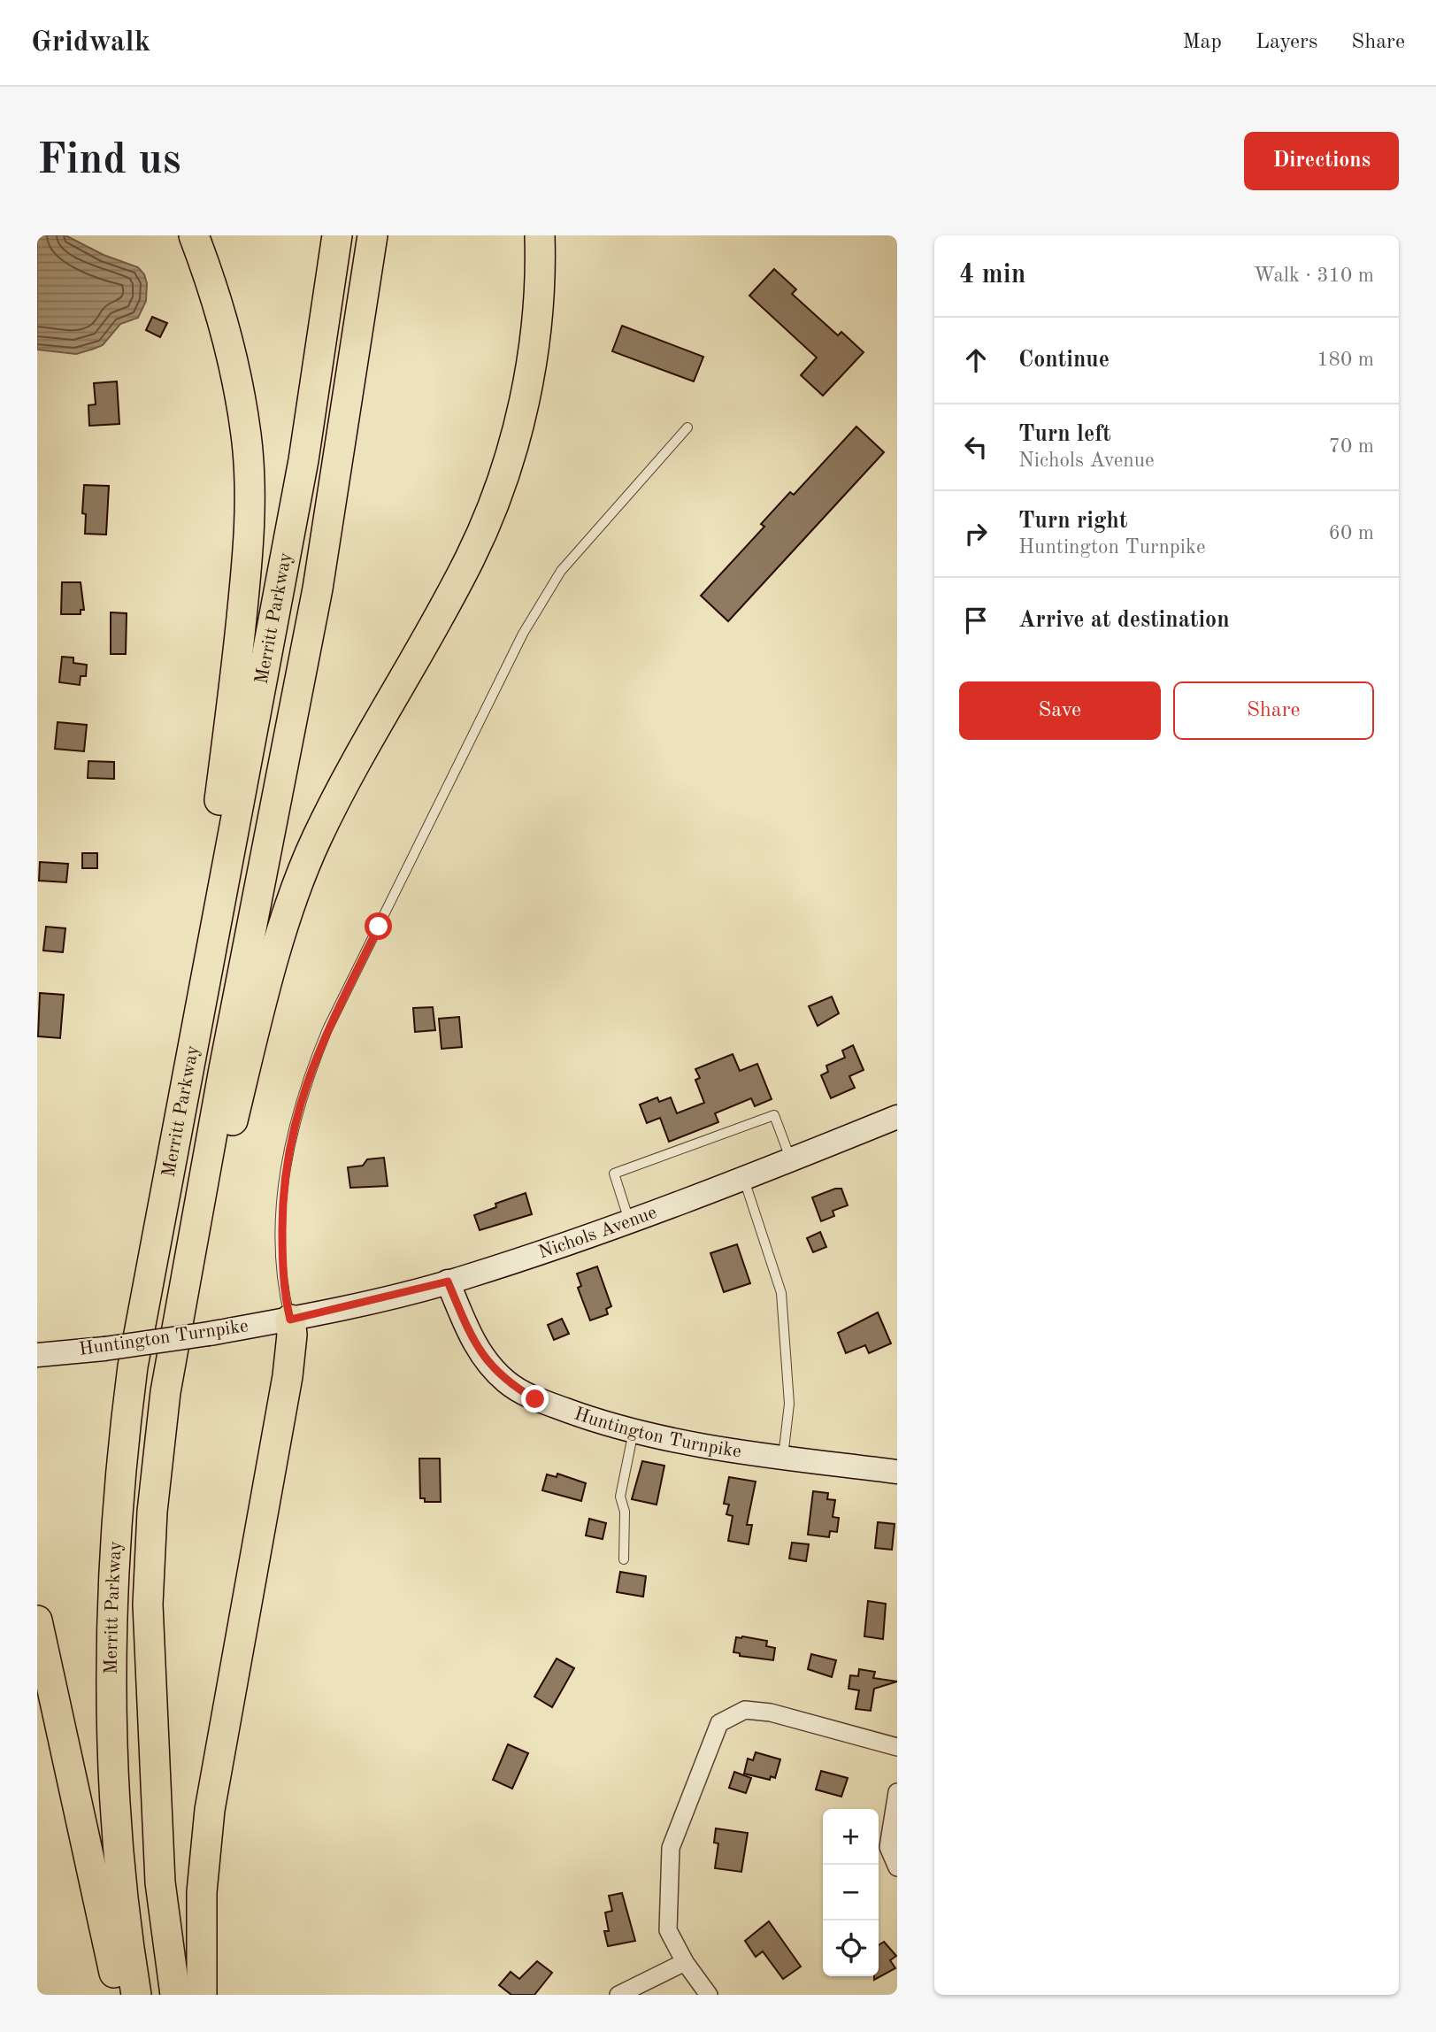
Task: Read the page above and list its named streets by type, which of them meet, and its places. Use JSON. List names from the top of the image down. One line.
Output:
{"streets":{"highway":["Merritt Parkway"],"main road":["Nichols Avenue","Huntington Turnpike"]},"crossings":[["Nichols Avenue","Huntington Turnpike"]],"page":{"header":"Gridwalk","nav":["Map","Layers","Share"],"buttons":["Directions",["Save","Share"]],"title":"Find us","heading":["4 min","Walk · 310 m"],"list":[["Continue","180 m"],["Turn left","Nichols Avenue","70 m"],["Turn right","Huntington Turnpike","60 m"],"Arrive at destination"],"map_buttons":["+","−"]}}
